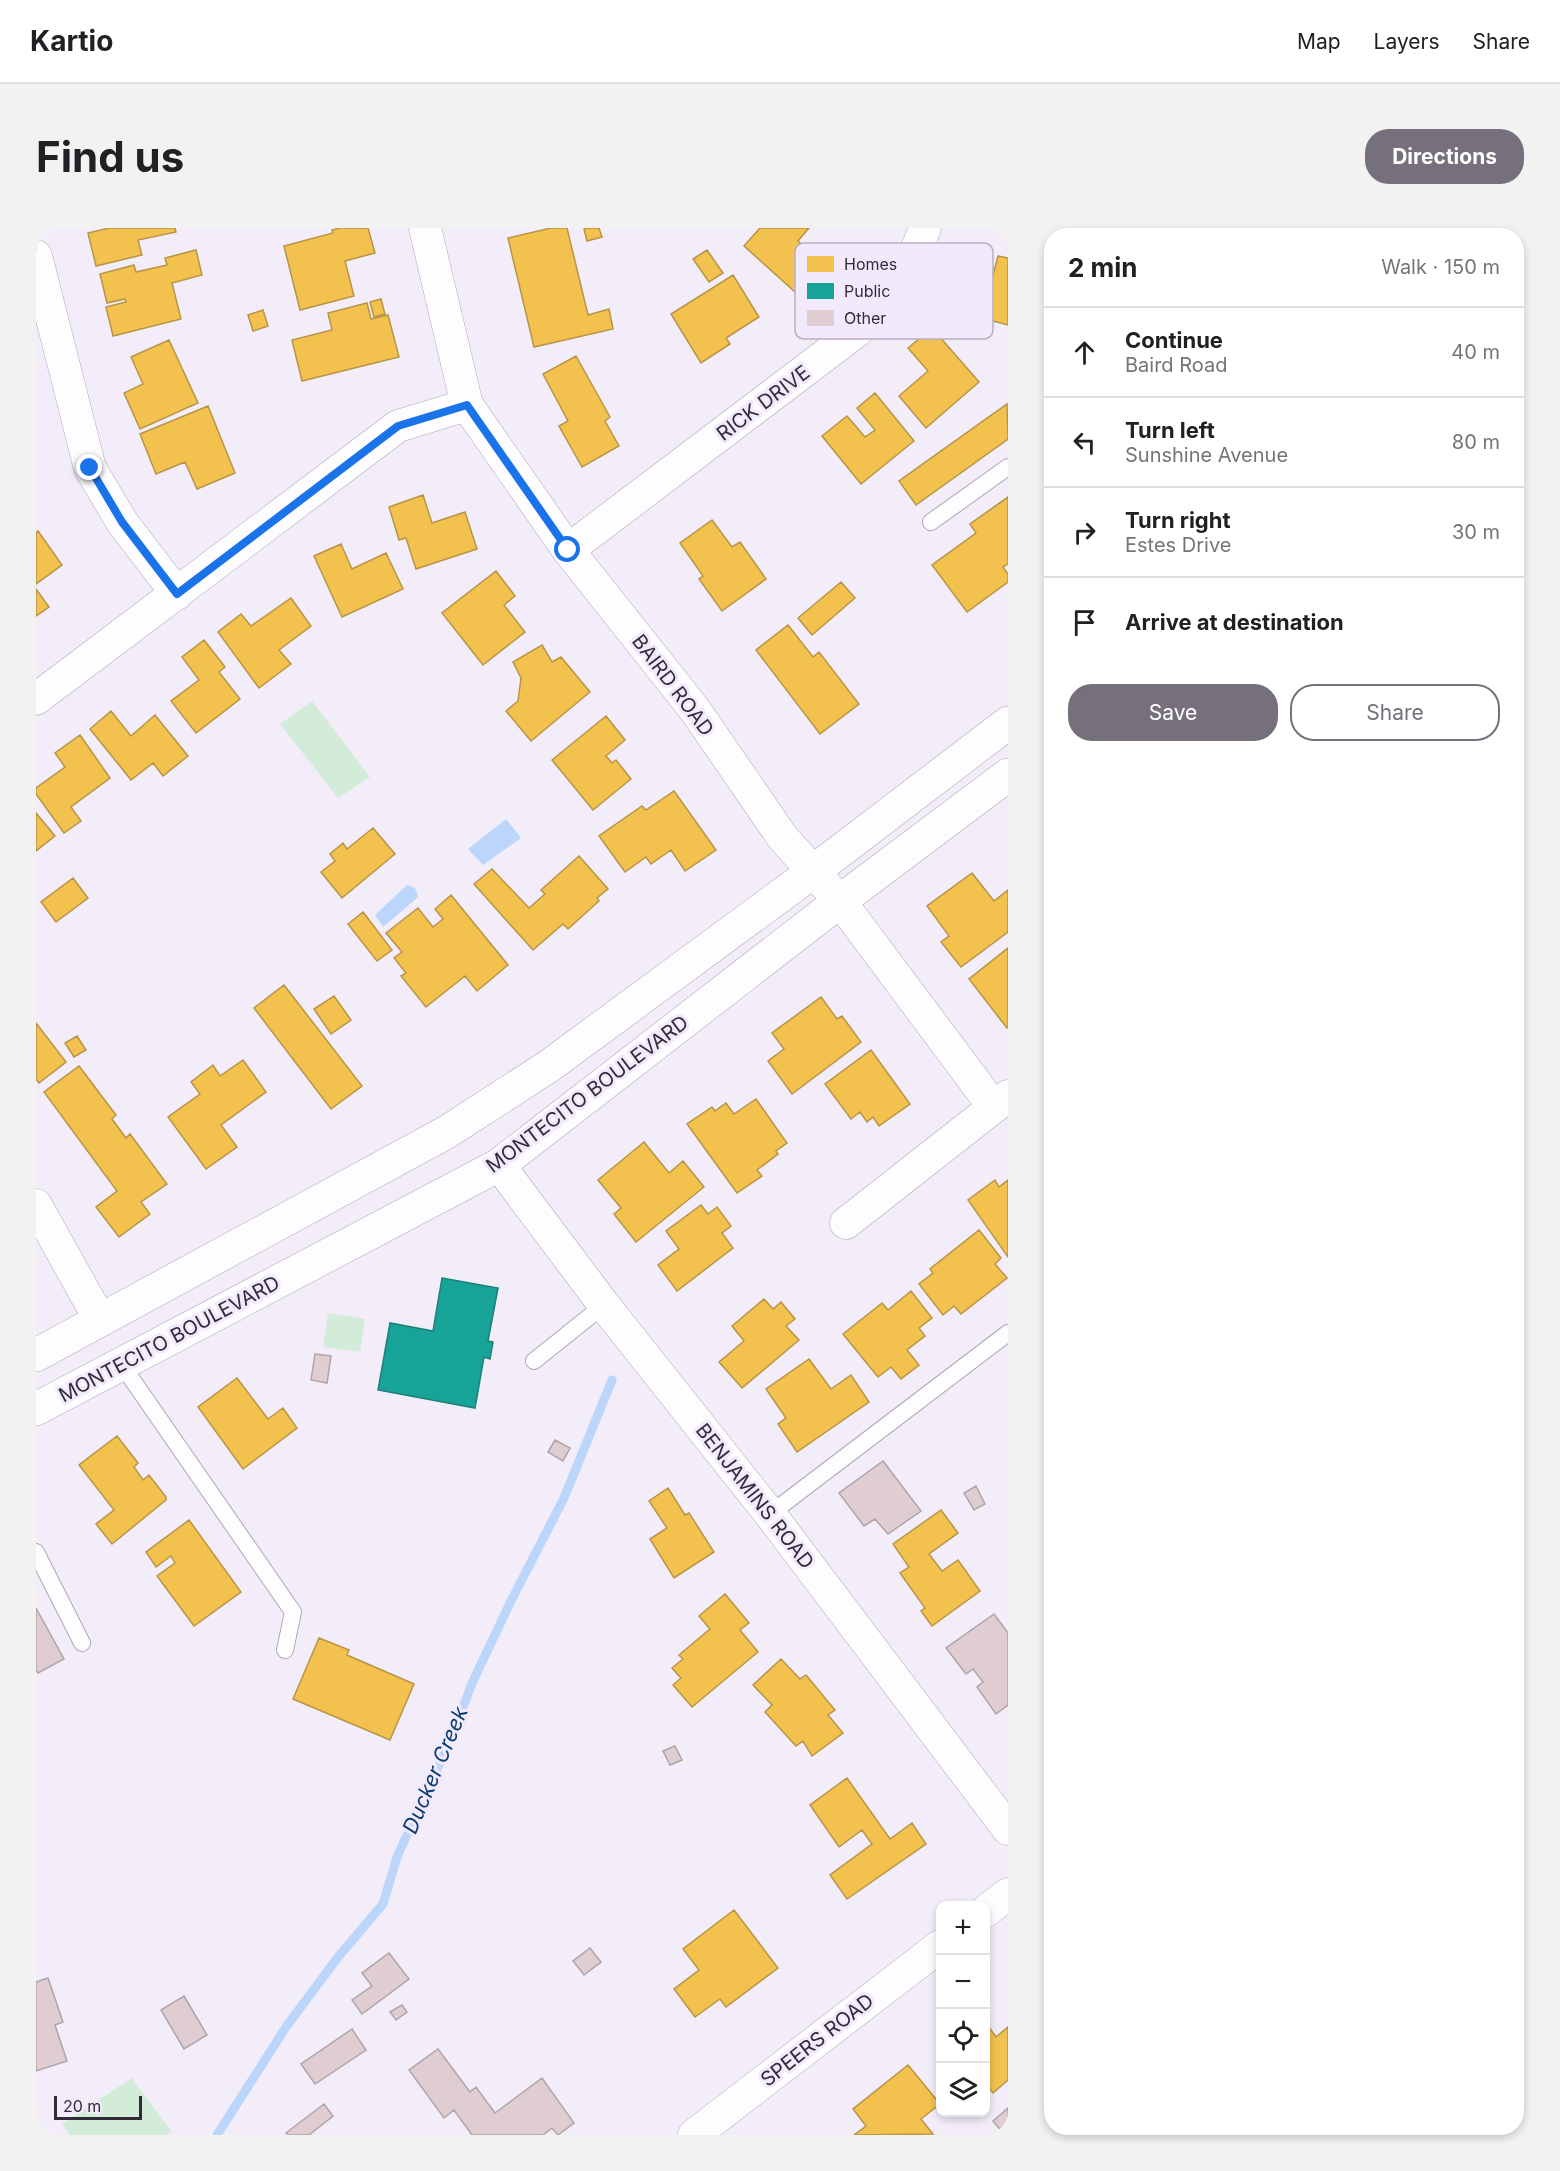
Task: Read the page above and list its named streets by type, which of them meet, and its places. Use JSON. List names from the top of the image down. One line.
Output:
{"streets":{"main road":["MONTECITO BOULEVARD"],"street":["RICK DRIVE","BAIRD ROAD","BENJAMINS ROAD","SPEERS ROAD"]},"crossings":[["RICK DRIVE","BAIRD ROAD"],["BAIRD ROAD","MONTECITO BOULEVARD"],["MONTECITO BOULEVARD","BENJAMINS ROAD"]],"water":["Ducker Creek"],"legend":["Homes","Public","Other"],"scale_bar":"20 m","page":{"header":"Kartio","nav":["Map","Layers","Share"],"buttons":["Directions",["Save","Share"]],"title":"Find us","heading":["2 min","Walk · 150 m"],"list":[["Continue","Baird Road","40 m"],["Turn left","Sunshine Avenue","80 m"],["Turn right","Estes Drive","30 m"],"Arrive at destination"],"map_buttons":["+","−"],"scale":"20 m"}}
